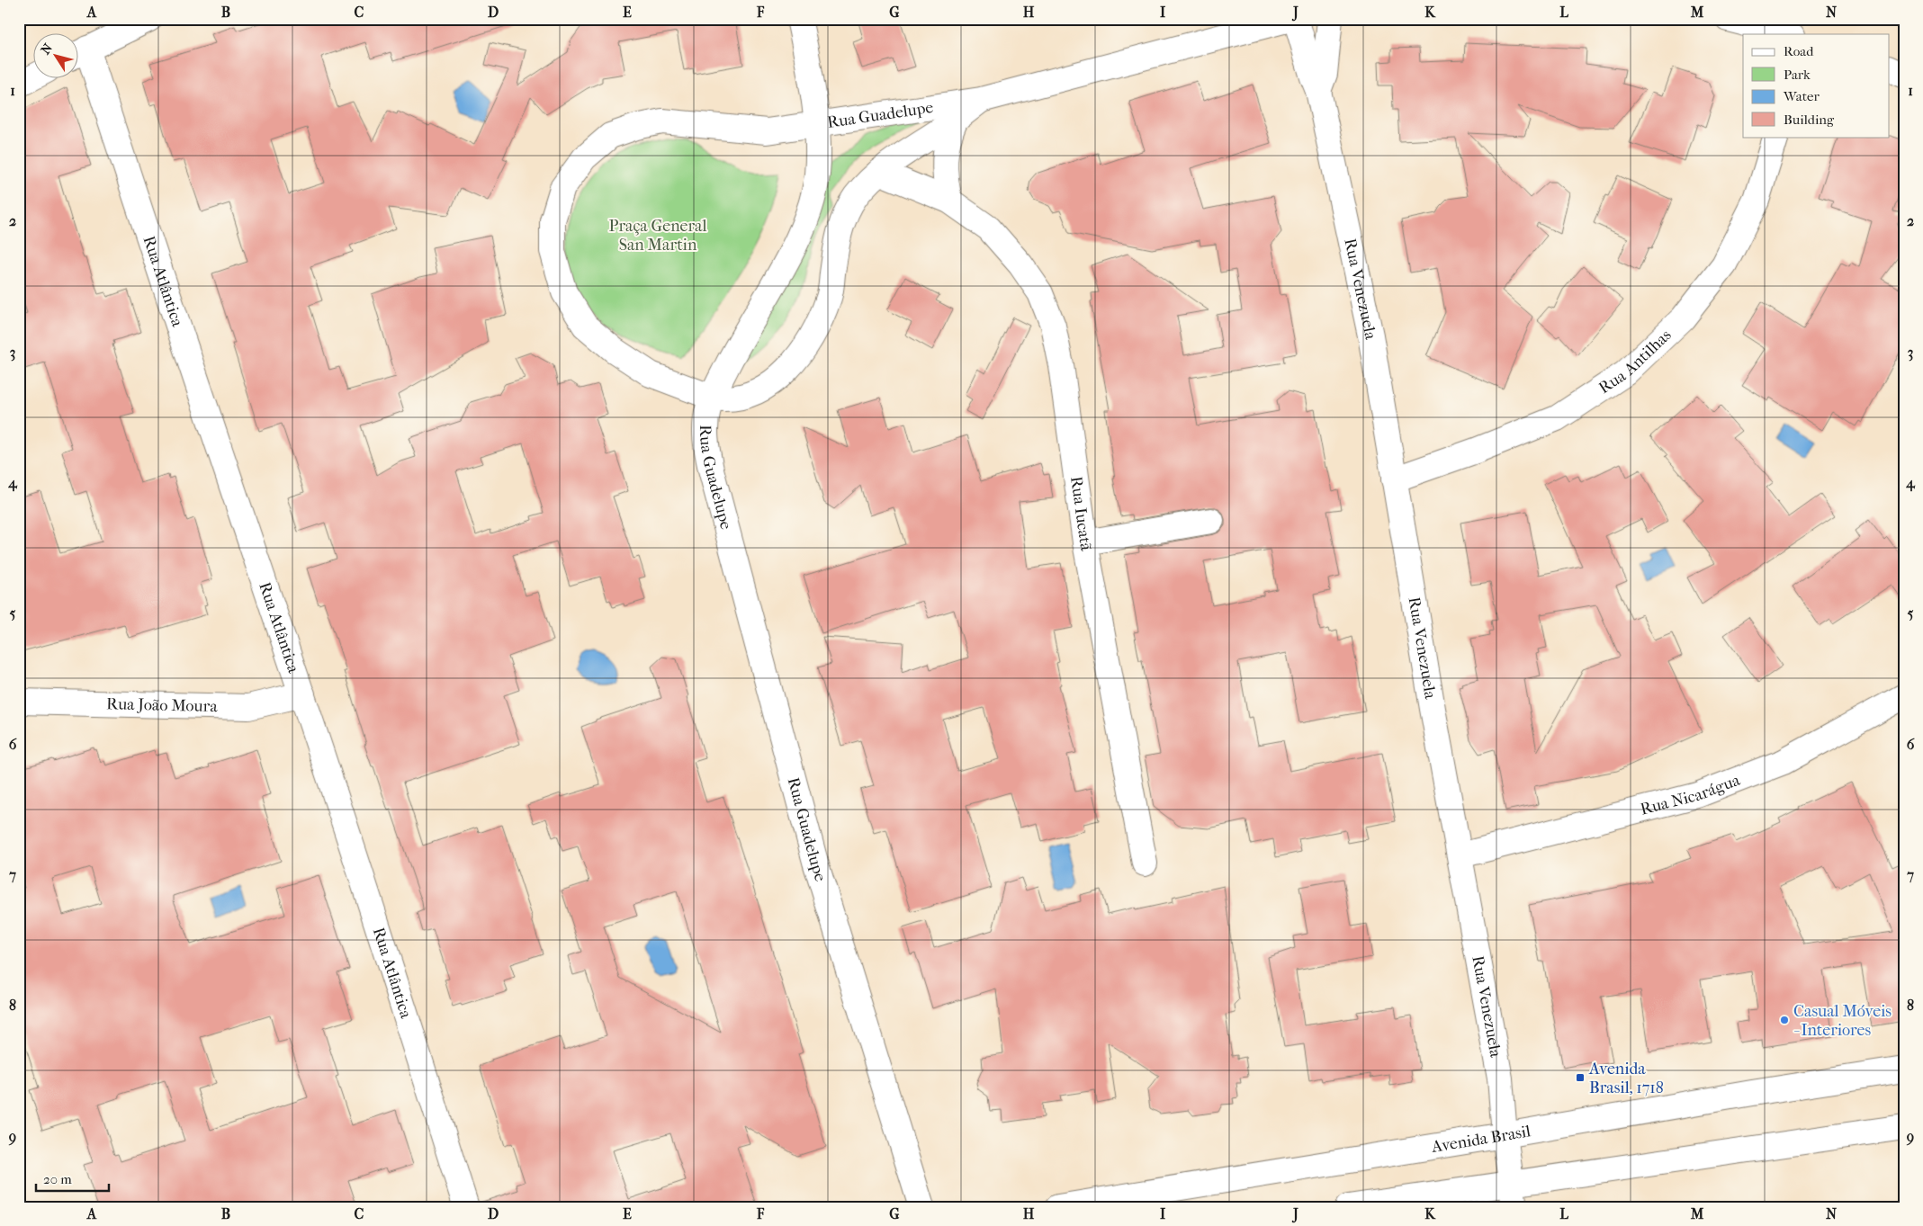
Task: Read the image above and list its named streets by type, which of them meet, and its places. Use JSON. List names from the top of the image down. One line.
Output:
{"streets":{"street":["Rua Guadelupe","Rua Atlântica","Rua Venezuela","Rua Antilhas","Rua Iucatã","Rua João Moura","Rua Nicarágua","Avenida Brasil"]},"crossings":[["Rua Atlântica","Rua João Moura"],["Rua Venezuela","Rua Antilhas"],["Rua Venezuela","Rua Nicarágua"],["Rua Venezuela","Avenida Brasil"]],"parks":["Praça General San Martin"],"places":{"other":["Casual Móveis - Interiores"],"transit":["Avenida Brasil, 1718"]},"legend":["Road","Park","Water","Building"],"scale_bar":"20 m","north":"top left","grid":{"columns":["A","B","C","D","E","F","G","H","I","J","K","L","M","N"],"rows":["1","2","3","4","5","6","7","8","9"]}}
